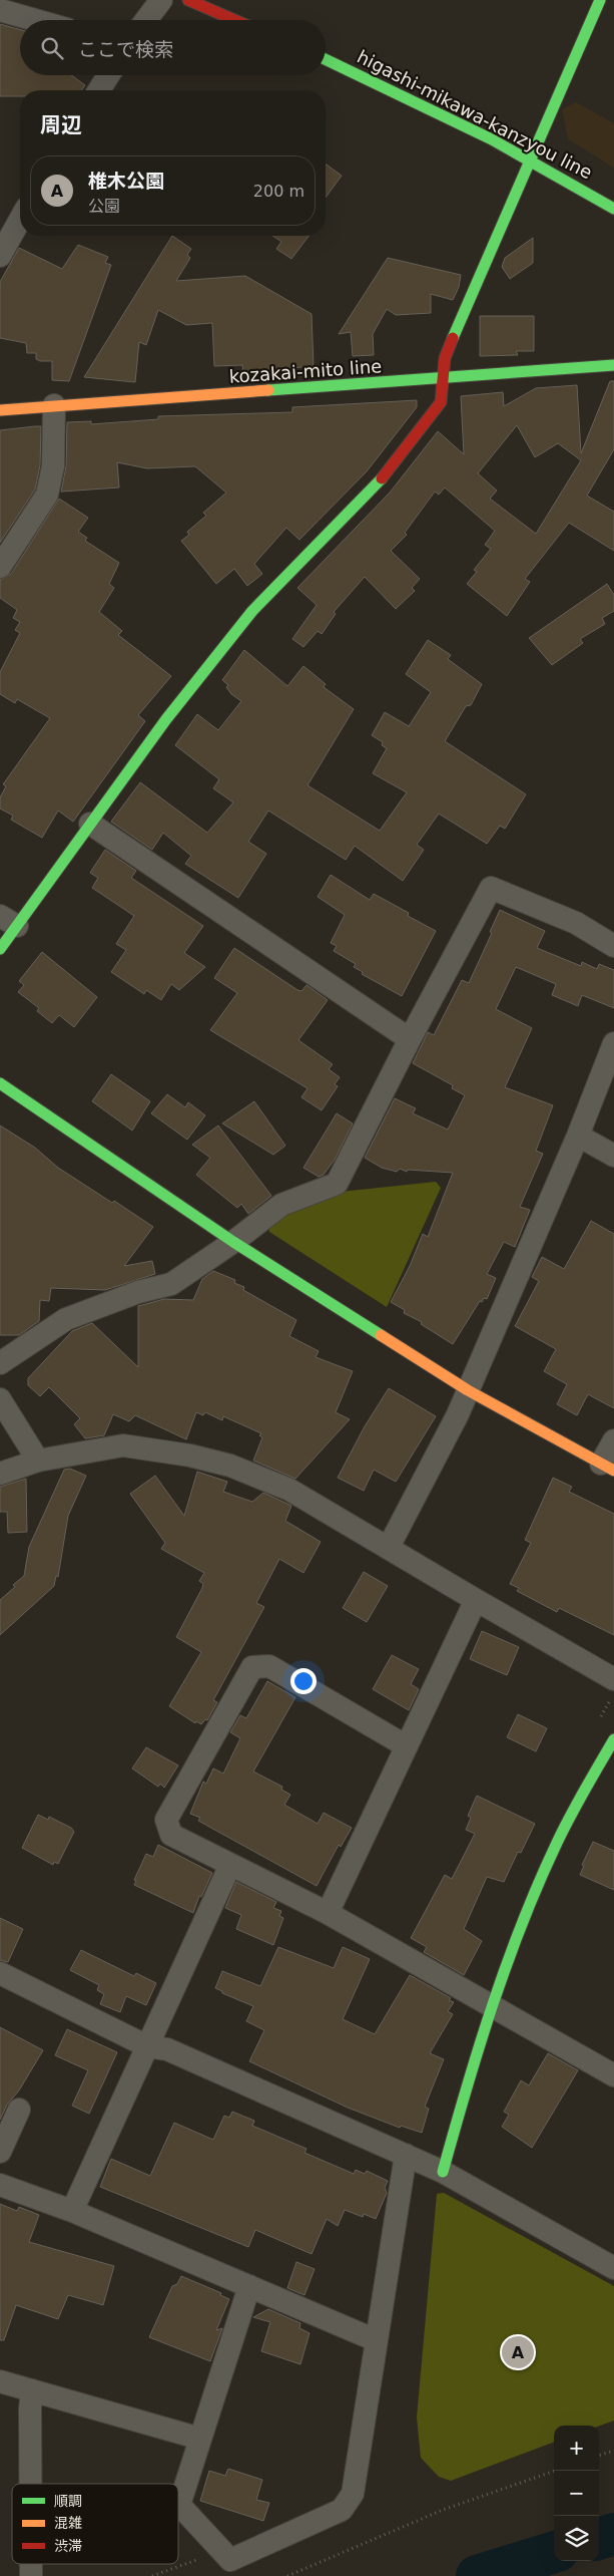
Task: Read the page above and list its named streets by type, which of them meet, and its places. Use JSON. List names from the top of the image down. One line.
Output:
{"streets":{"street":["higashi-mikawa-kanzyou line","kozakai-mito line"]},"legend":["順調","混雑","渋滞"],"page":{"search":"ここで検索","heading":"周辺","list":[{"mark":"A","name":"椎木公園","note":"公園","value":"200 m"}],"pins":"A","map_buttons":["+","−"]}}
